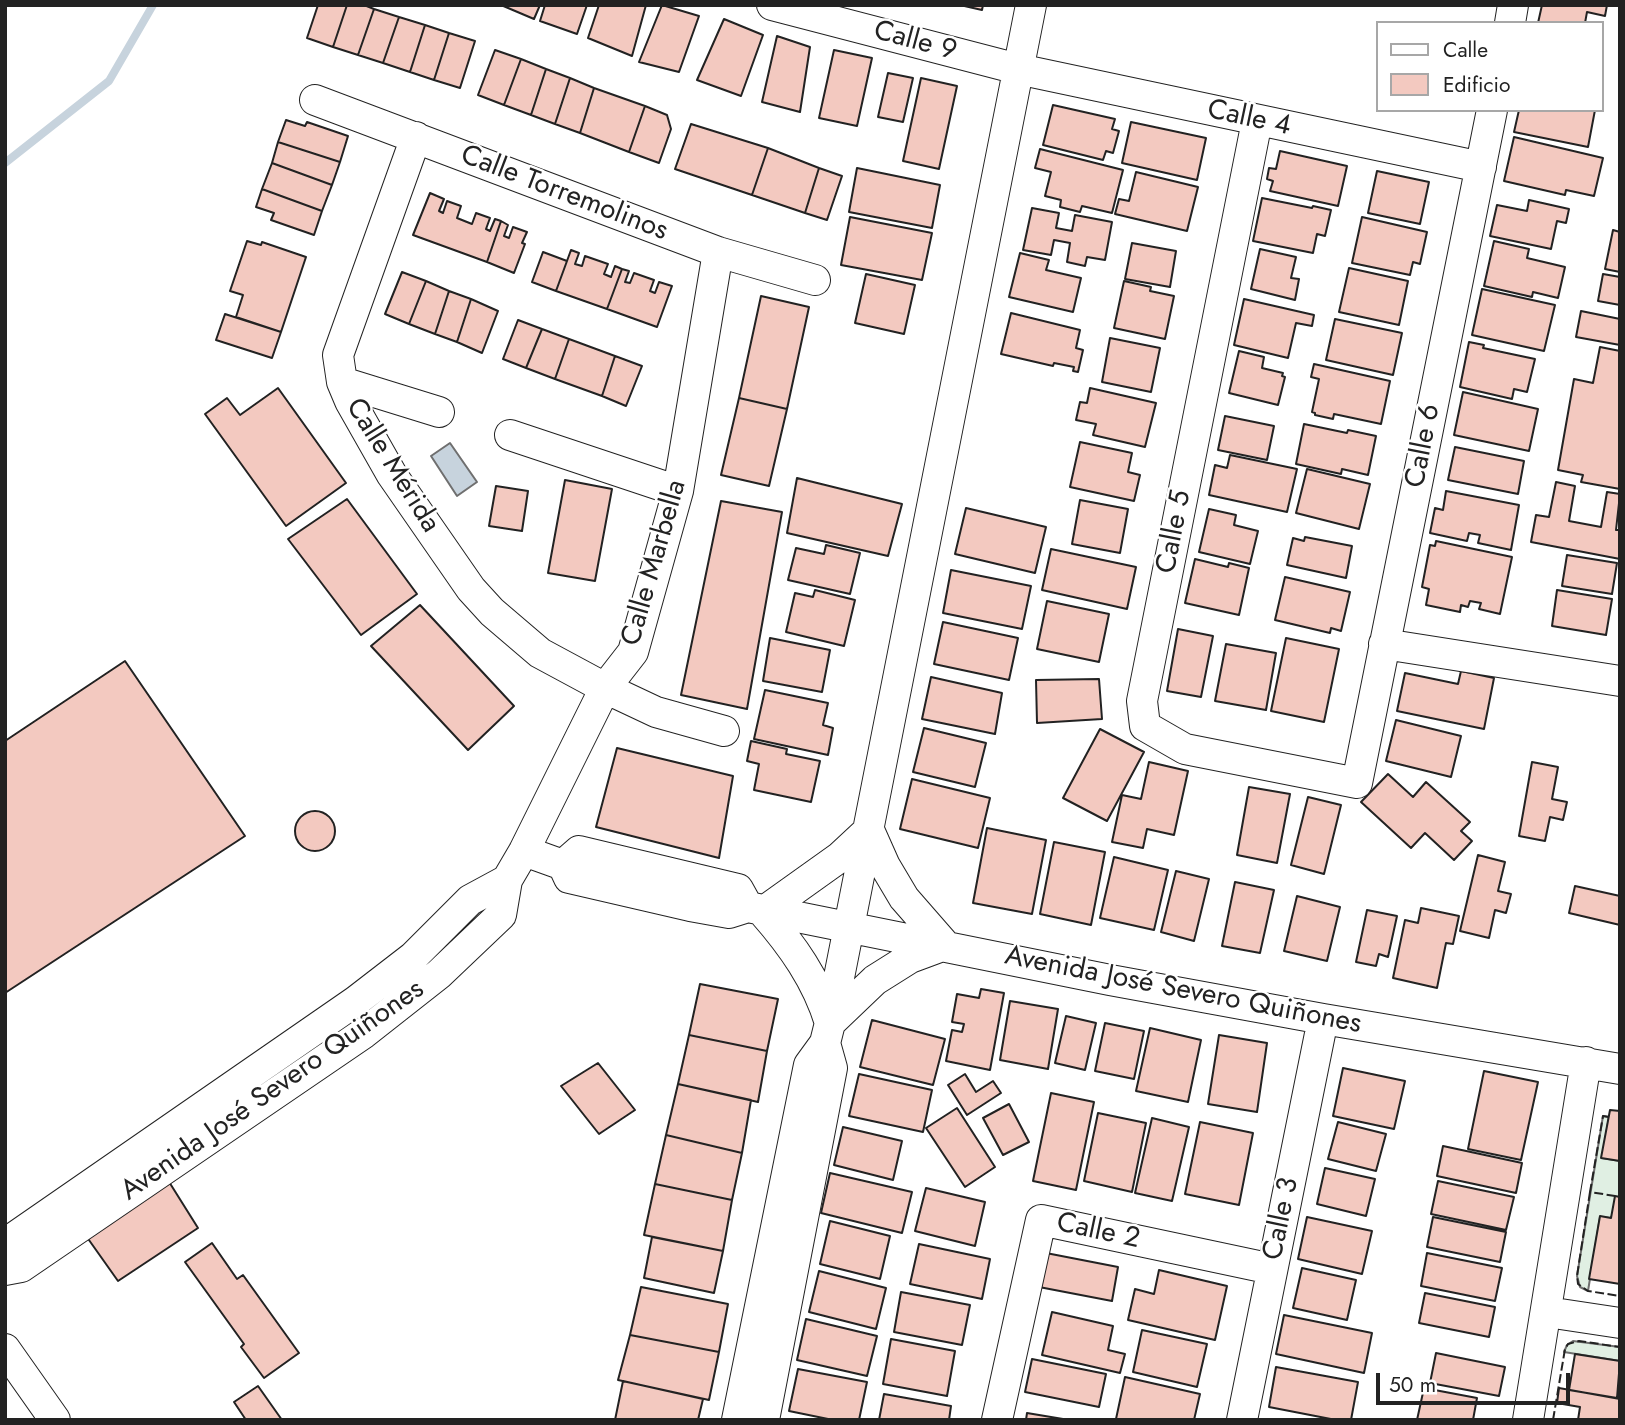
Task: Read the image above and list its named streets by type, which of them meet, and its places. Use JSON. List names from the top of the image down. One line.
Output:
{"streets":{"street":["Calle 9","Calle 4","Calle Torremolinos","Calle 6","Calle Mérida","Calle 5","Calle Marbella","Avenida José Severo Quiñones","Calle 3","Calle 2"]},"crossings":[["Calle 9","Calle 4"],["Calle 4","Calle 6"],["Calle 4","Calle 5"],["Calle Torremolinos","Calle Mérida"],["Calle Torremolinos","Calle Marbella"],["Calle 6","Calle 5"],["Calle Mérida","Calle Marbella"],["Calle Marbella","Avenida José Severo Quiñones"],["Avenida José Severo Quiñones","Calle 3"],["Calle 3","Calle 2"]],"legend":["Calle","Edificio"],"scale_bar":"50 m"}
